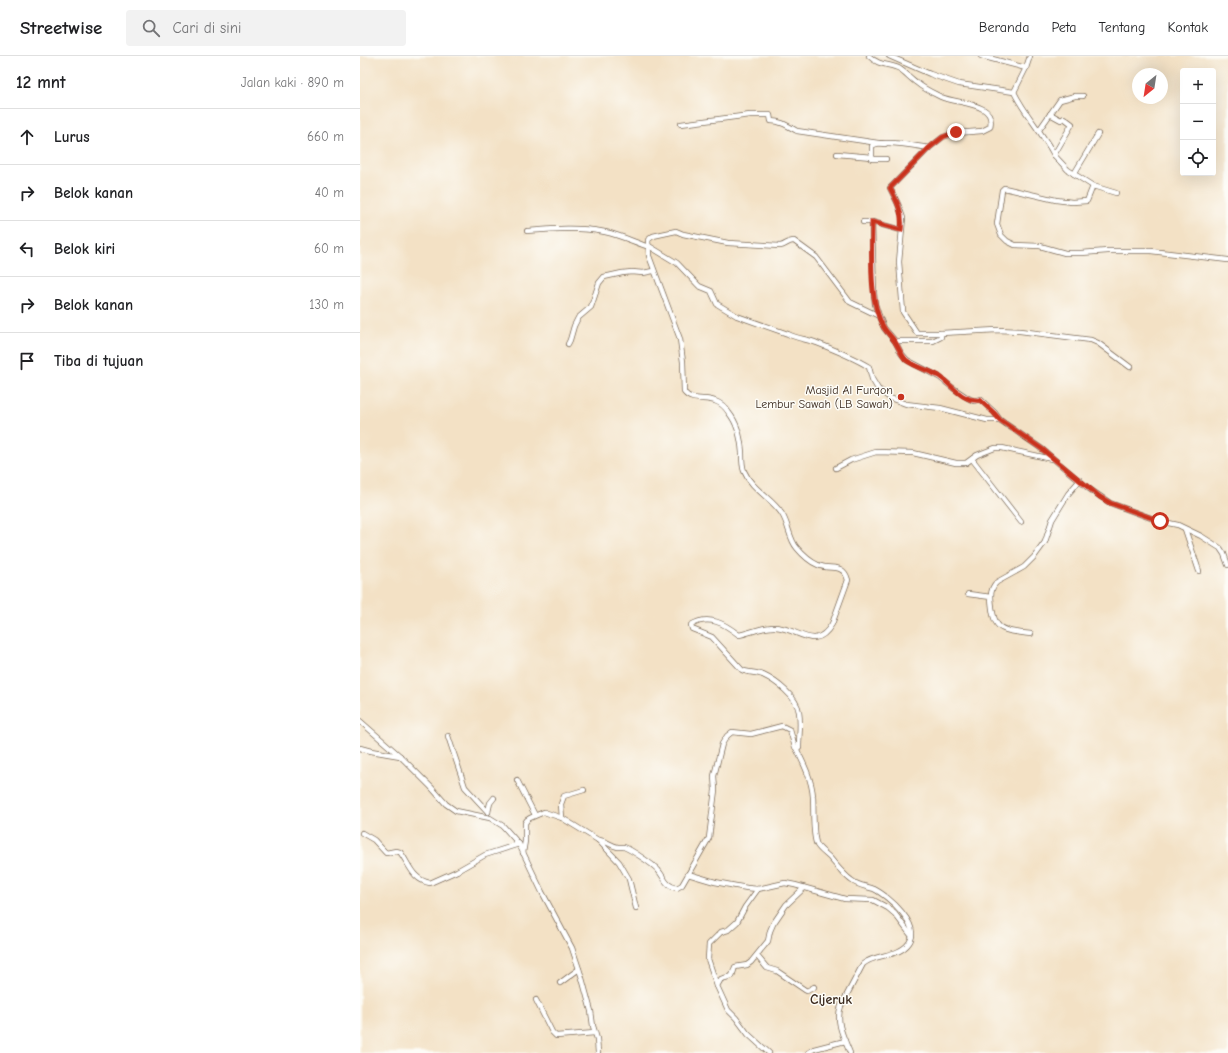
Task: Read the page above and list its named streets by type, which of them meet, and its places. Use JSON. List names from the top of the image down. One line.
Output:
{"districts":["Cijeruk"],"places":["Masjid Al Furqon Lembur Sawah (LB Sawah)"],"north":"bottom left","page":{"header":"Streetwise","search":"Cari di sini","nav":["Beranda","Peta","Tentang","Kontak"],"heading":["12 mnt","Jalan kaki · 890 m"],"map_buttons":["+","−"],"list":[["Lurus","660 m"],["Belok kanan","40 m"],["Belok kiri","60 m"],["Belok kanan","130 m"],"Tiba di tujuan"]}}
